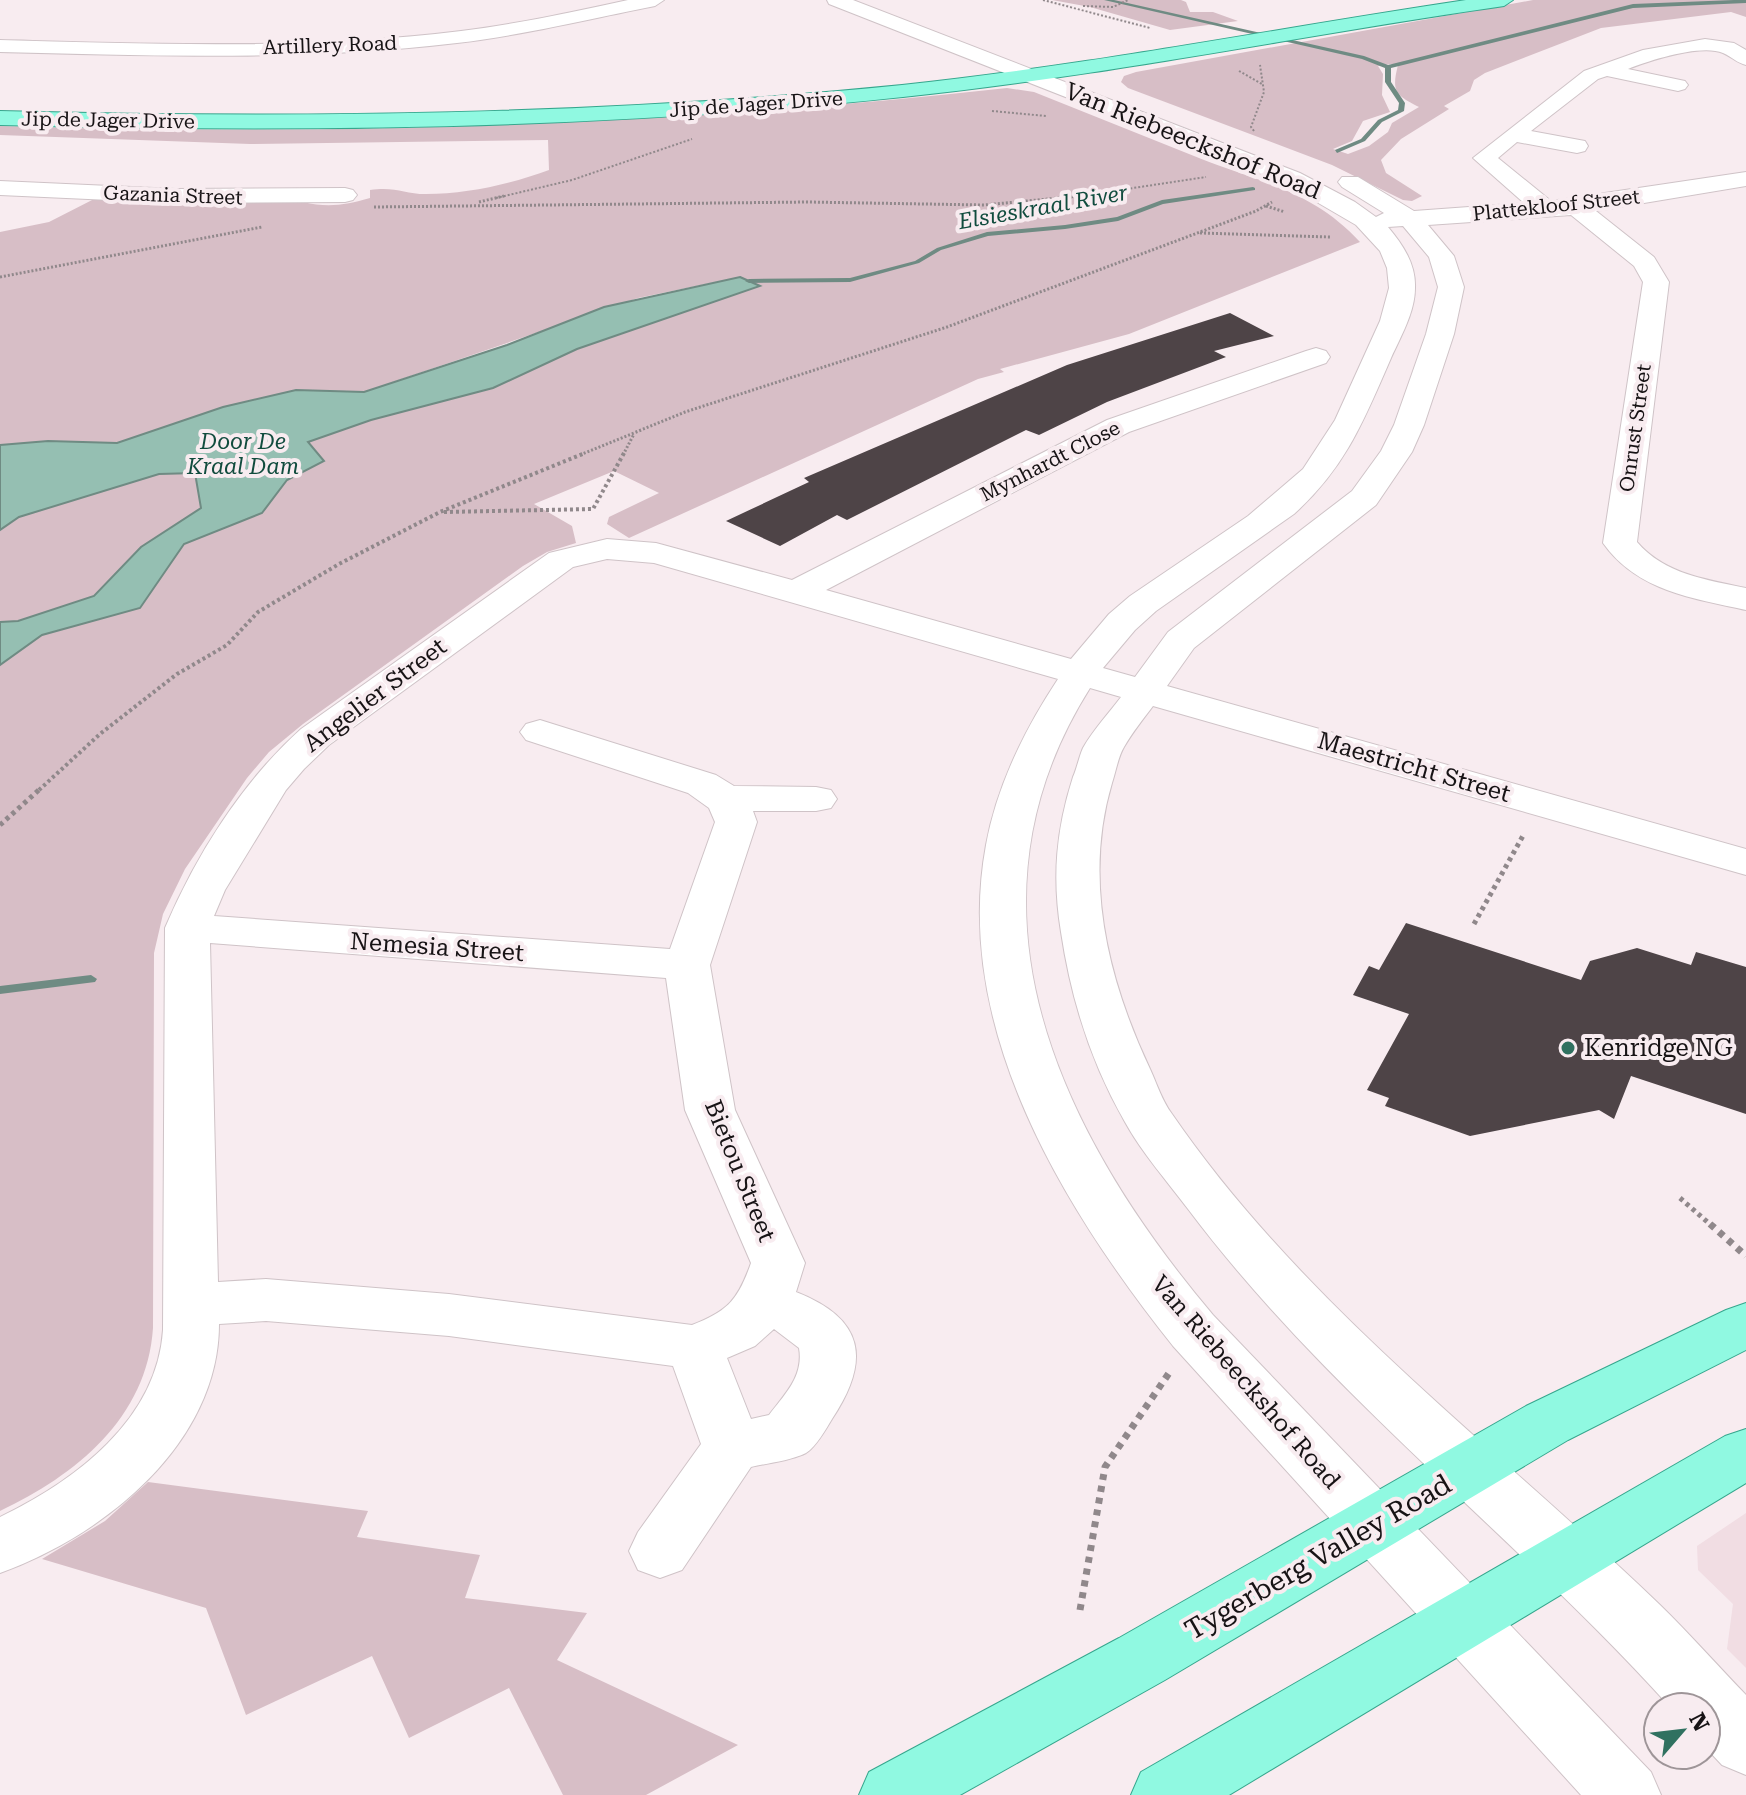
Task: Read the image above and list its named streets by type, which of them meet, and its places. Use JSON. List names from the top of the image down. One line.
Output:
{"streets":{"main road":["Jip de Jager Drive","Tygerberg Valley Road"],"street":["Artillery Road","Van Riebeeckshof Road","Gazania Street","Plattekloof Street","Onrust Street","Mynhardt Close","Angelier Street","Maestricht Street","Nemesia Street","Bietou Street"]},"crossings":[["Jip de Jager Drive","Van Riebeeckshof Road"],["Van Riebeeckshof Road","Plattekloof Street"],["Van Riebeeckshof Road","Angelier Street"],["Van Riebeeckshof Road","Maestricht Street"],["Van Riebeeckshof Road","Tygerberg Valley Road"],["Plattekloof Street","Onrust Street"],["Mynhardt Close","Angelier Street"],["Angelier Street","Maestricht Street"],["Angelier Street","Nemesia Street"],["Angelier Street","Bietou Street"],["Nemesia Street","Bietou Street"]],"water":["Elsieskraal River","Door De Kraal Dam"],"places":["Kenridge NG"],"north":"top right"}
